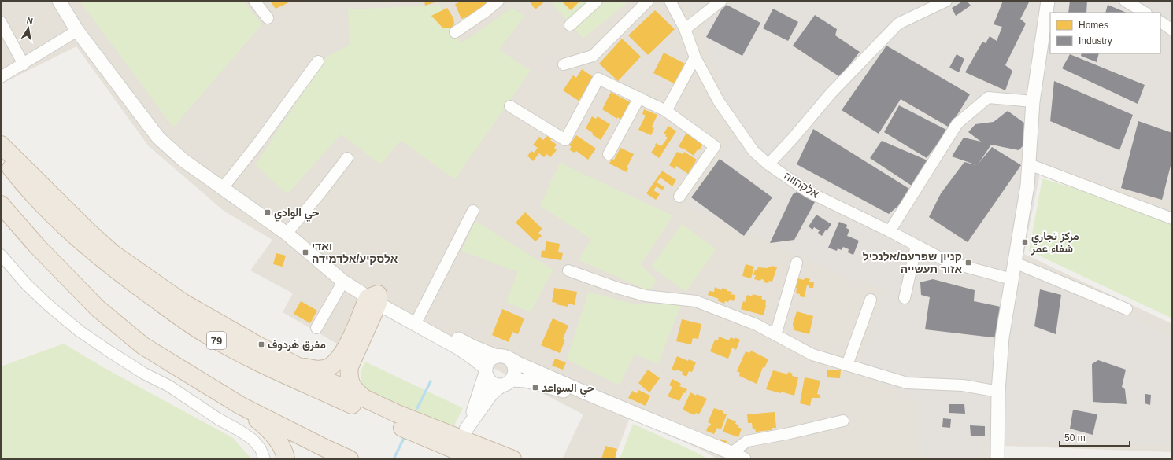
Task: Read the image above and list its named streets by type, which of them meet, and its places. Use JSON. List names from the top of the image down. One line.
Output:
{"streets":{"highway":["79"],"street":["אלקהווה"]},"places":{"transit":["حي الوادي","مركز تجاري شفاء عمر","ואדי אלסקיע/אלדמידה","קניון שפרעם/אלנכיל אזור תעשייה","مفرق هَردوف","حي السواعد"]},"legend":["Homes","Industry"],"scale_bar":"50 m","north":"top"}
